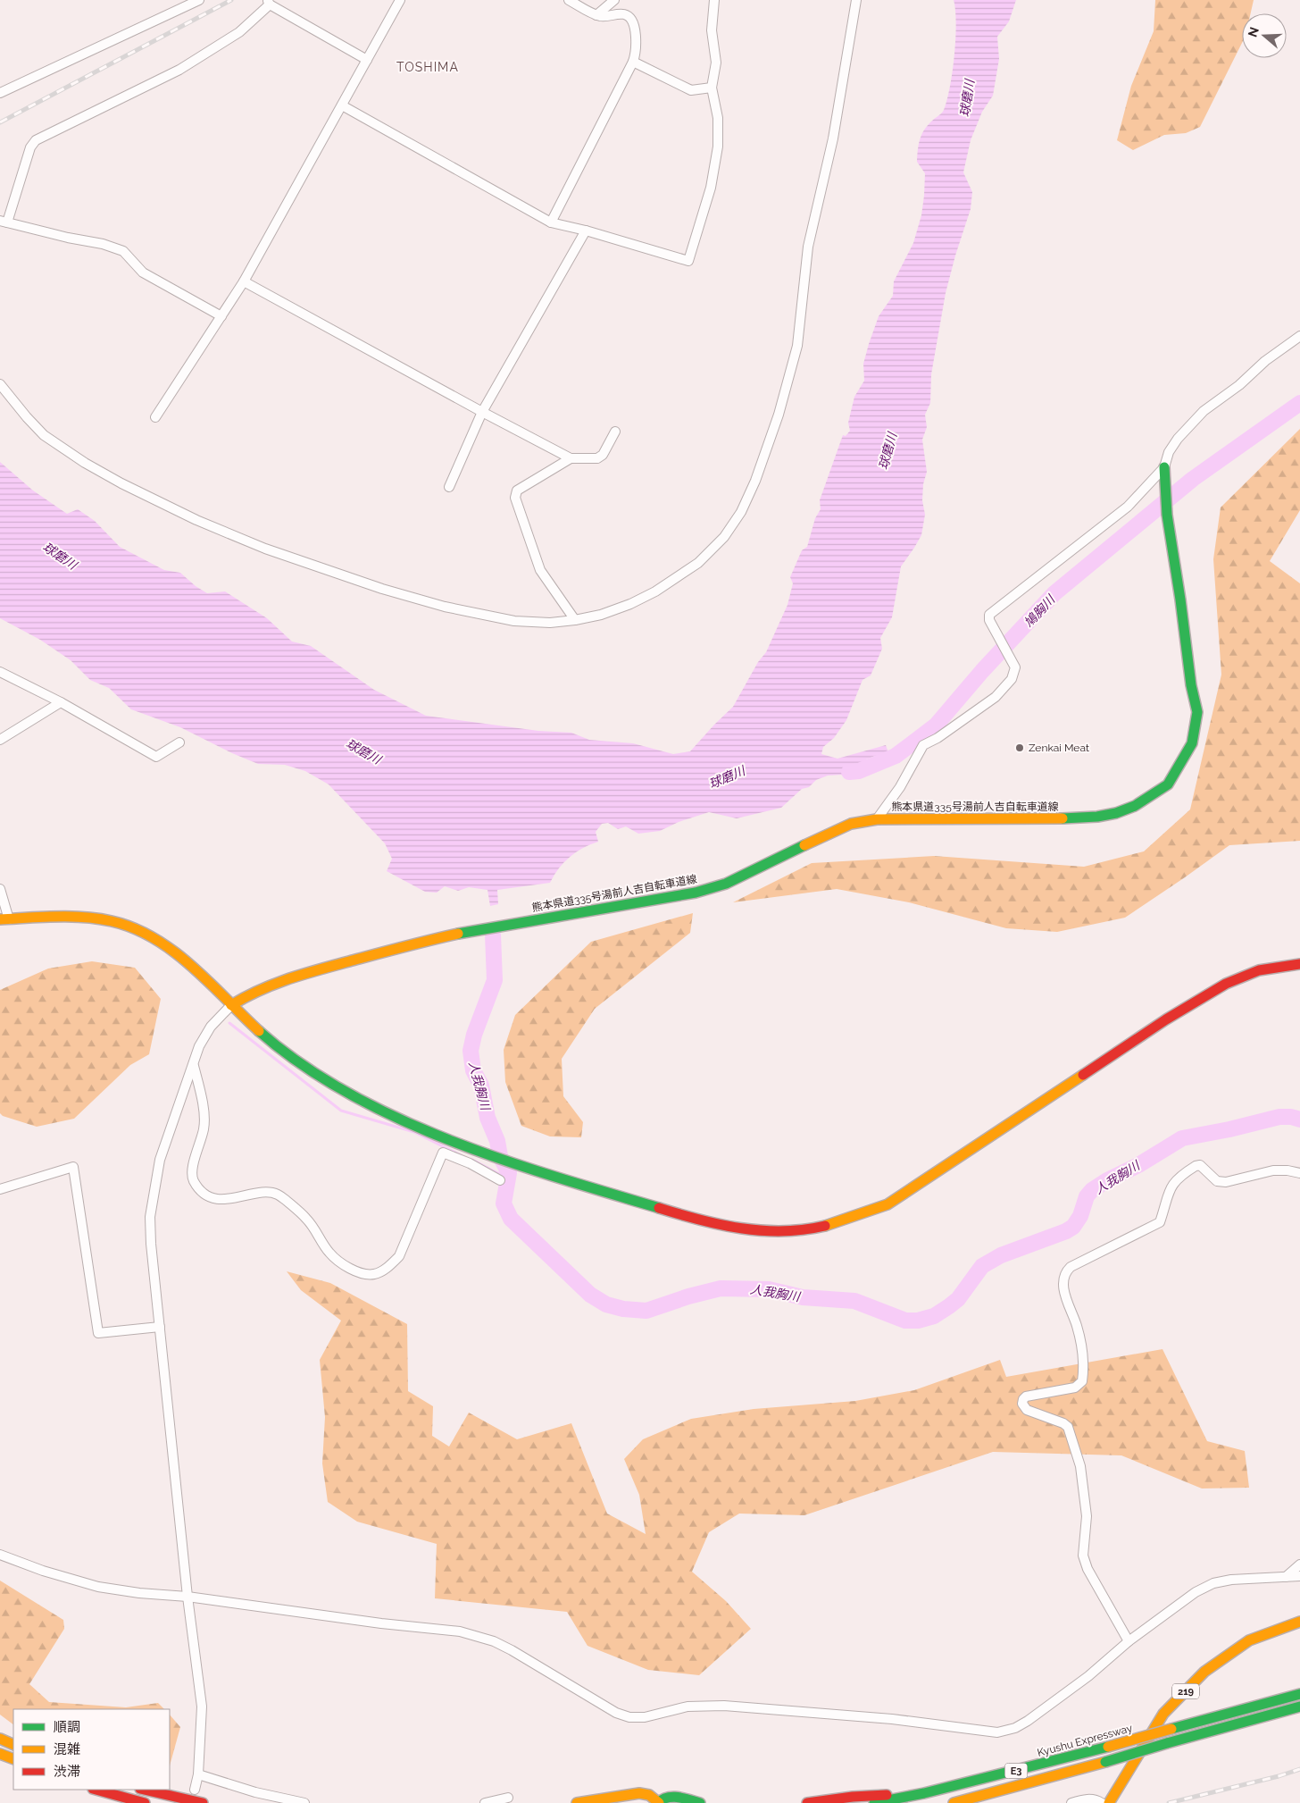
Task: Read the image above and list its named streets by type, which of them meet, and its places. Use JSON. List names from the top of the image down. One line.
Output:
{"streets":{"main road":["熊本県道335号湯前人吉自転車道線","219","Kyushu Expressway","E3"]},"districts":["TOSHIMA"],"water":["球磨川","鳩胸川","人我胸川"],"places":["Zenkai Meat"],"legend":["順調","混雑","渋滞"],"north":"left"}
